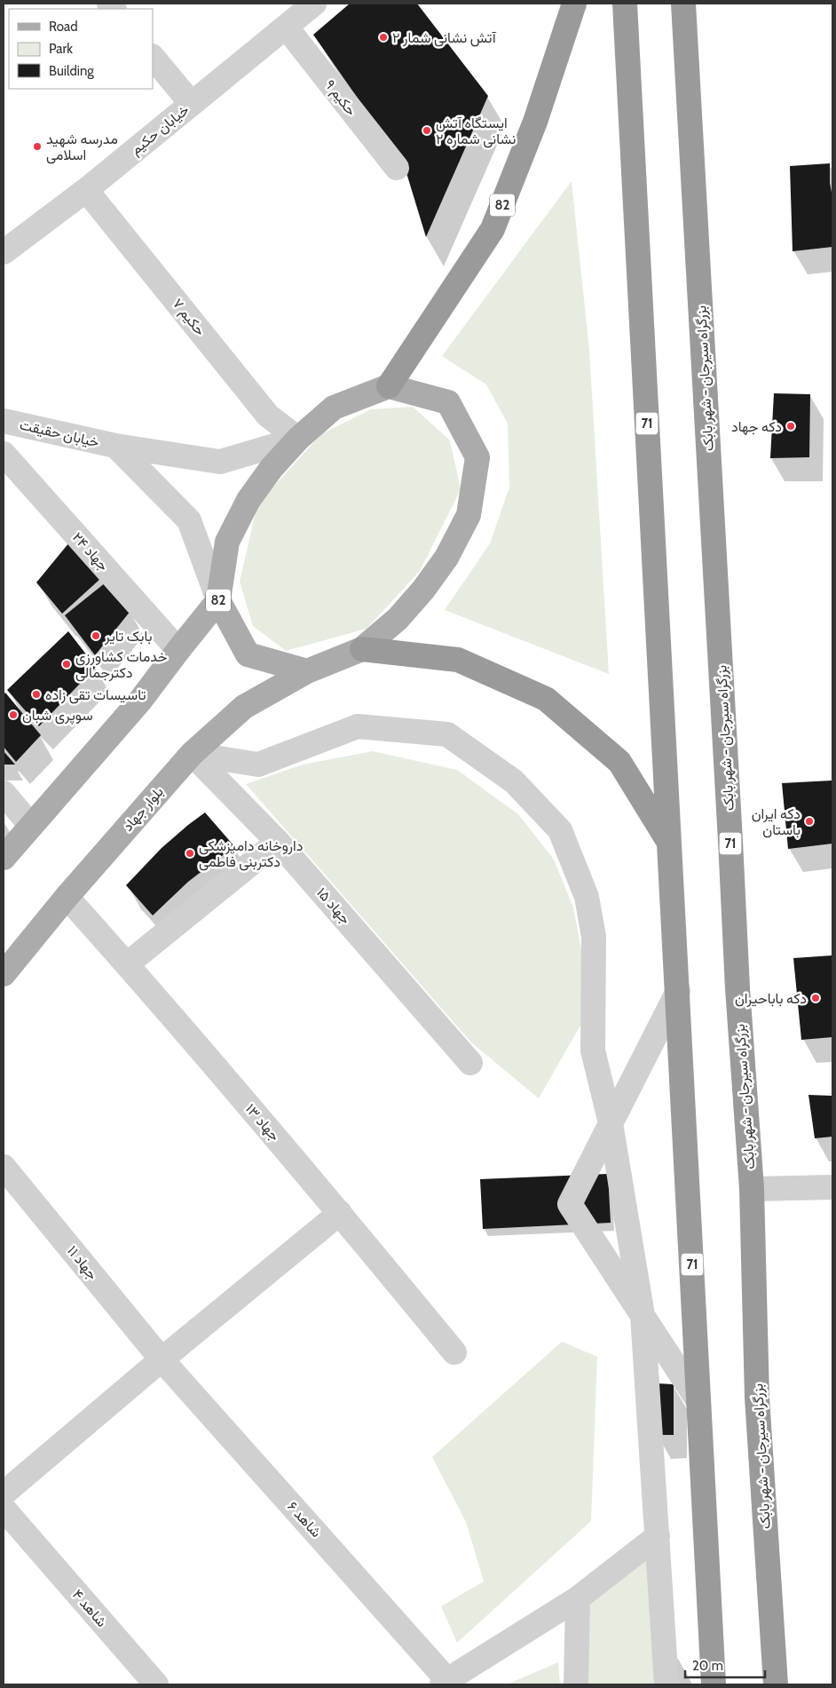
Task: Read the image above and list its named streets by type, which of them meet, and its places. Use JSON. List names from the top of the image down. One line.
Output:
{"streets":{"highway":["82","بزرگراه سیرجان - شهر بابک","71"],"main road":["بلوار جهاد"],"street":["حکیم ۹","خیابان حکیم","حکیم ۷","خیابان حقیقت","جهاد ۲۴","جهاد ۱۵","جهاد ۱۳","جهاد ۱۱","شاهد ۶","شاهد ۴"]},"crossings":[["حکیم ۹","خیابان حکیم"],["خیابان حکیم","حکیم ۷"],["82","حکیم ۷"],["82","خیابان حقیقت"],["82","جهاد ۲۴"],["82","بلوار جهاد"],["حکیم ۷","خیابان حقیقت"],["بلوار جهاد","جهاد ۱۵"],["بلوار جهاد","جهاد ۱۳"],["جهاد ۱۱","شاهد ۶"]],"places":["آتش نشانی شمار ۲","ایستگاه آتش نشانی شماره ۲","مدرسه شهید اسلامی","دکه جهاد","بابک تایر","خدمات کشاورزی دکترجمالی","تاسیسات تقی زاده","سوپری شبان","دکه ایران باستان","داروخانه دامپزشکی دکتربنی فاطمی","دکه باباحیران"],"legend":["Road","Park","Building"],"scale_bar":"20 m"}
